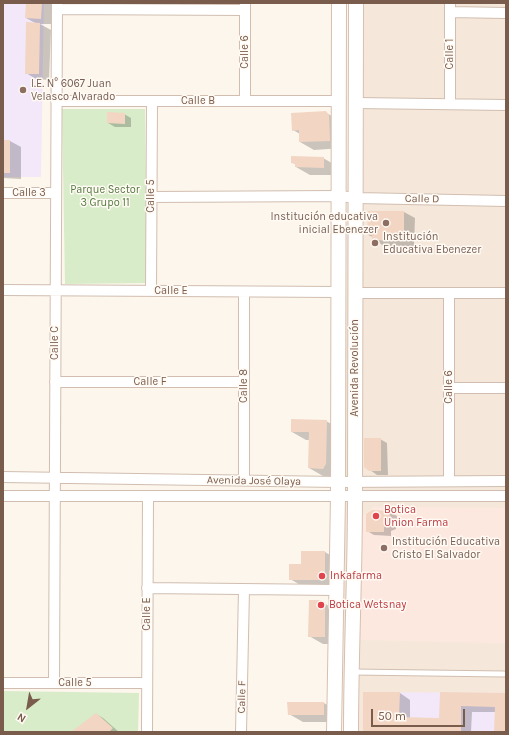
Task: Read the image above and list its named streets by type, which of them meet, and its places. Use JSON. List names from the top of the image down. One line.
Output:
{"streets":{"street":["Calle 6","Calle 1","Calle B","Calle 3","Calle 5","Calle D","Calle E","Calle C","Avenida Revolución","Calle F","Calle 8","Avenida José Olaya"]},"crossings":[["Calle 6","Calle B"],["Calle 6","Avenida José Olaya"],["Calle B","Calle 5"],["Calle B","Calle C"],["Calle B","Avenida Revolución"],["Calle 3","Calle C"],["Calle 5","Calle E"],["Calle 5","Calle C"],["Calle D","Avenida Revolución"],["Calle E","Calle C"],["Calle E","Avenida Revolución"],["Calle E","Calle 8"],["Calle E","Avenida José Olaya"],["Calle C","Calle F"],["Calle C","Avenida José Olaya"],["Avenida Revolución","Avenida José Olaya"],["Calle F","Calle 8"],["Calle 8","Avenida José Olaya"]],"parks":["Parque Sector 3 Grupo 11"],"places":["I.E. N° 6067 Juan Velasco Alvarado","Institución educativa inicial Ebenezer","Institución Educativa Ebenezer","Botica Union Farma","Institución Educativa Cristo El Salvador","Inkafarma","Botica Wetsnay"],"scale_bar":"50 m","north":"bottom left"}
